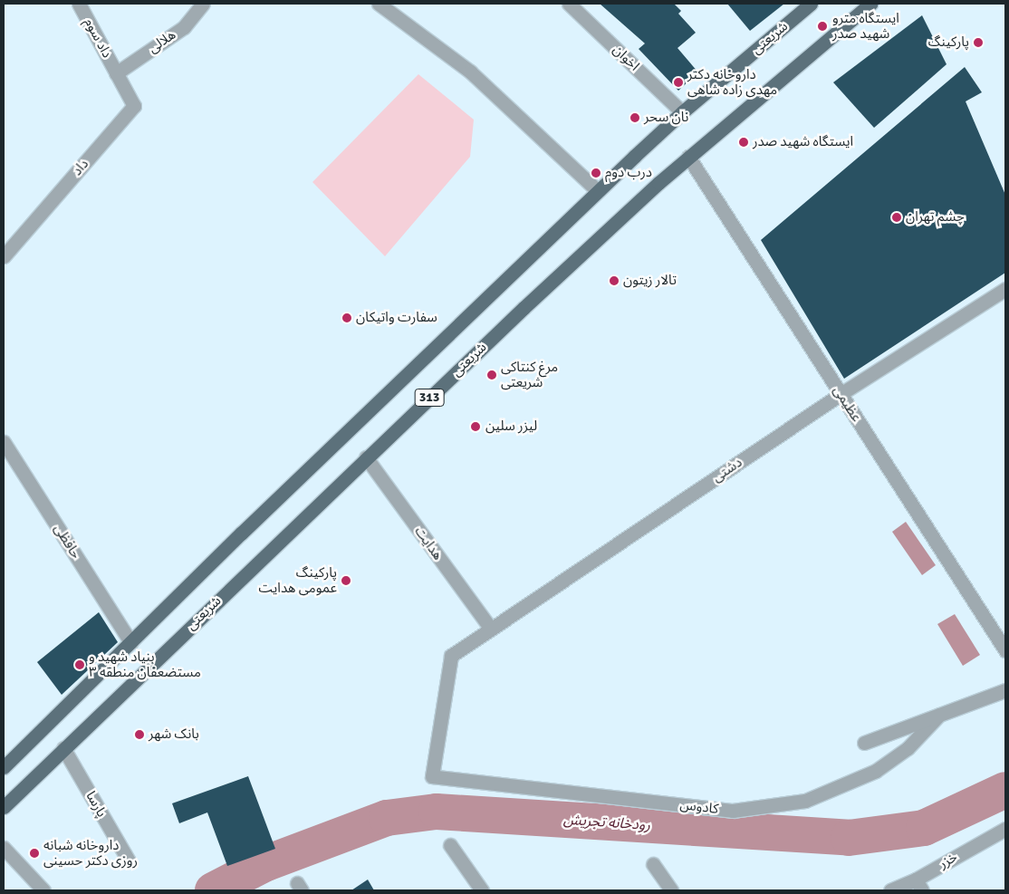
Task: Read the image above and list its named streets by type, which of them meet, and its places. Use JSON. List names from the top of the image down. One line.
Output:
{"streets":{"main road":["شریعتی","313"],"street":["داد سوم","هلالی","اخوان","داد","عظیمی","دشتی","حافظی","هدایت","پارسا","کادوس","خزر"]},"crossings":[["داد سوم","هلالی"],["داد سوم","داد"],["شریعتی","اخوان"],["شریعتی","عظیمی"],["شریعتی","حافظی"],["شریعتی","هدایت"],["شریعتی","پارسا"],["هلالی","داد"],["عظیمی","دشتی"],["دشتی","هدایت"],["دشتی","کادوس"]],"water":["رودخانه تجریش"],"places":["ایستگاه مترو شهید صدر","پارکینگ","داروخانه دکتر مهدی زاده شاهی","نان سحر","ایستگاه شهید صدر","درب دوم","چشم تهران","تالار زیتون","سفارت واتیکان","مرغ کنتاکی شریعتی","لیزر سلین","پارکینگ عمومی هدایت","بنیاد شهید و مستضعفان منطقه ۳","بانک شهر","داروخانه شبانه روزی دکتر حسینی"]}
